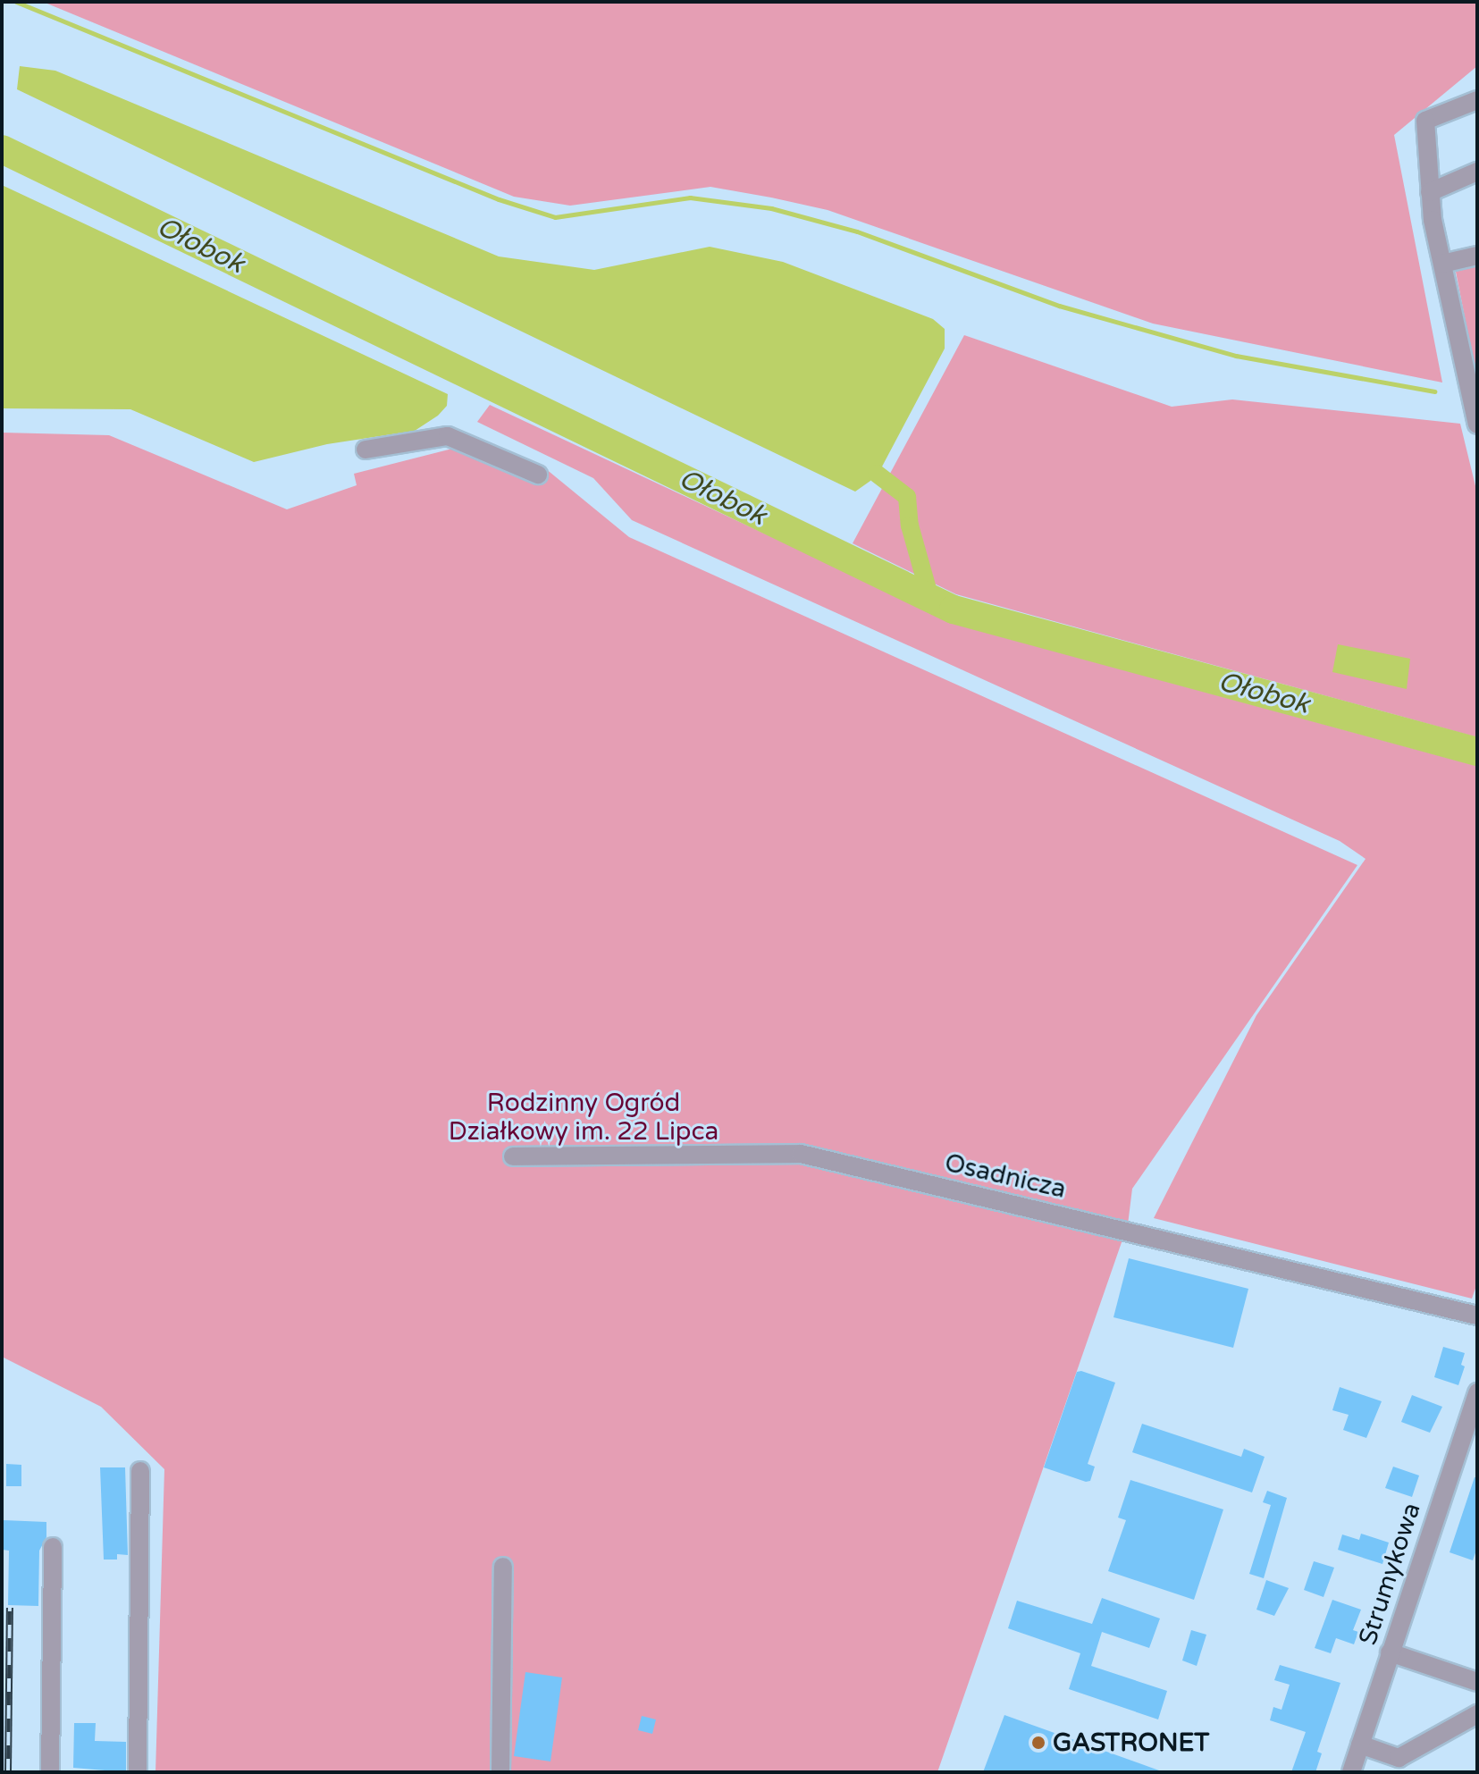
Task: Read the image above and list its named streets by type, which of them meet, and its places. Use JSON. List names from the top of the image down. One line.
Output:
{"streets":{"street":["Osadnicza","Strumykowa"]},"water":["Ołobok"],"parks":["Rodzinny Ogród Działkowy im. 22 Lipca"],"places":["GASTRONET"]}
